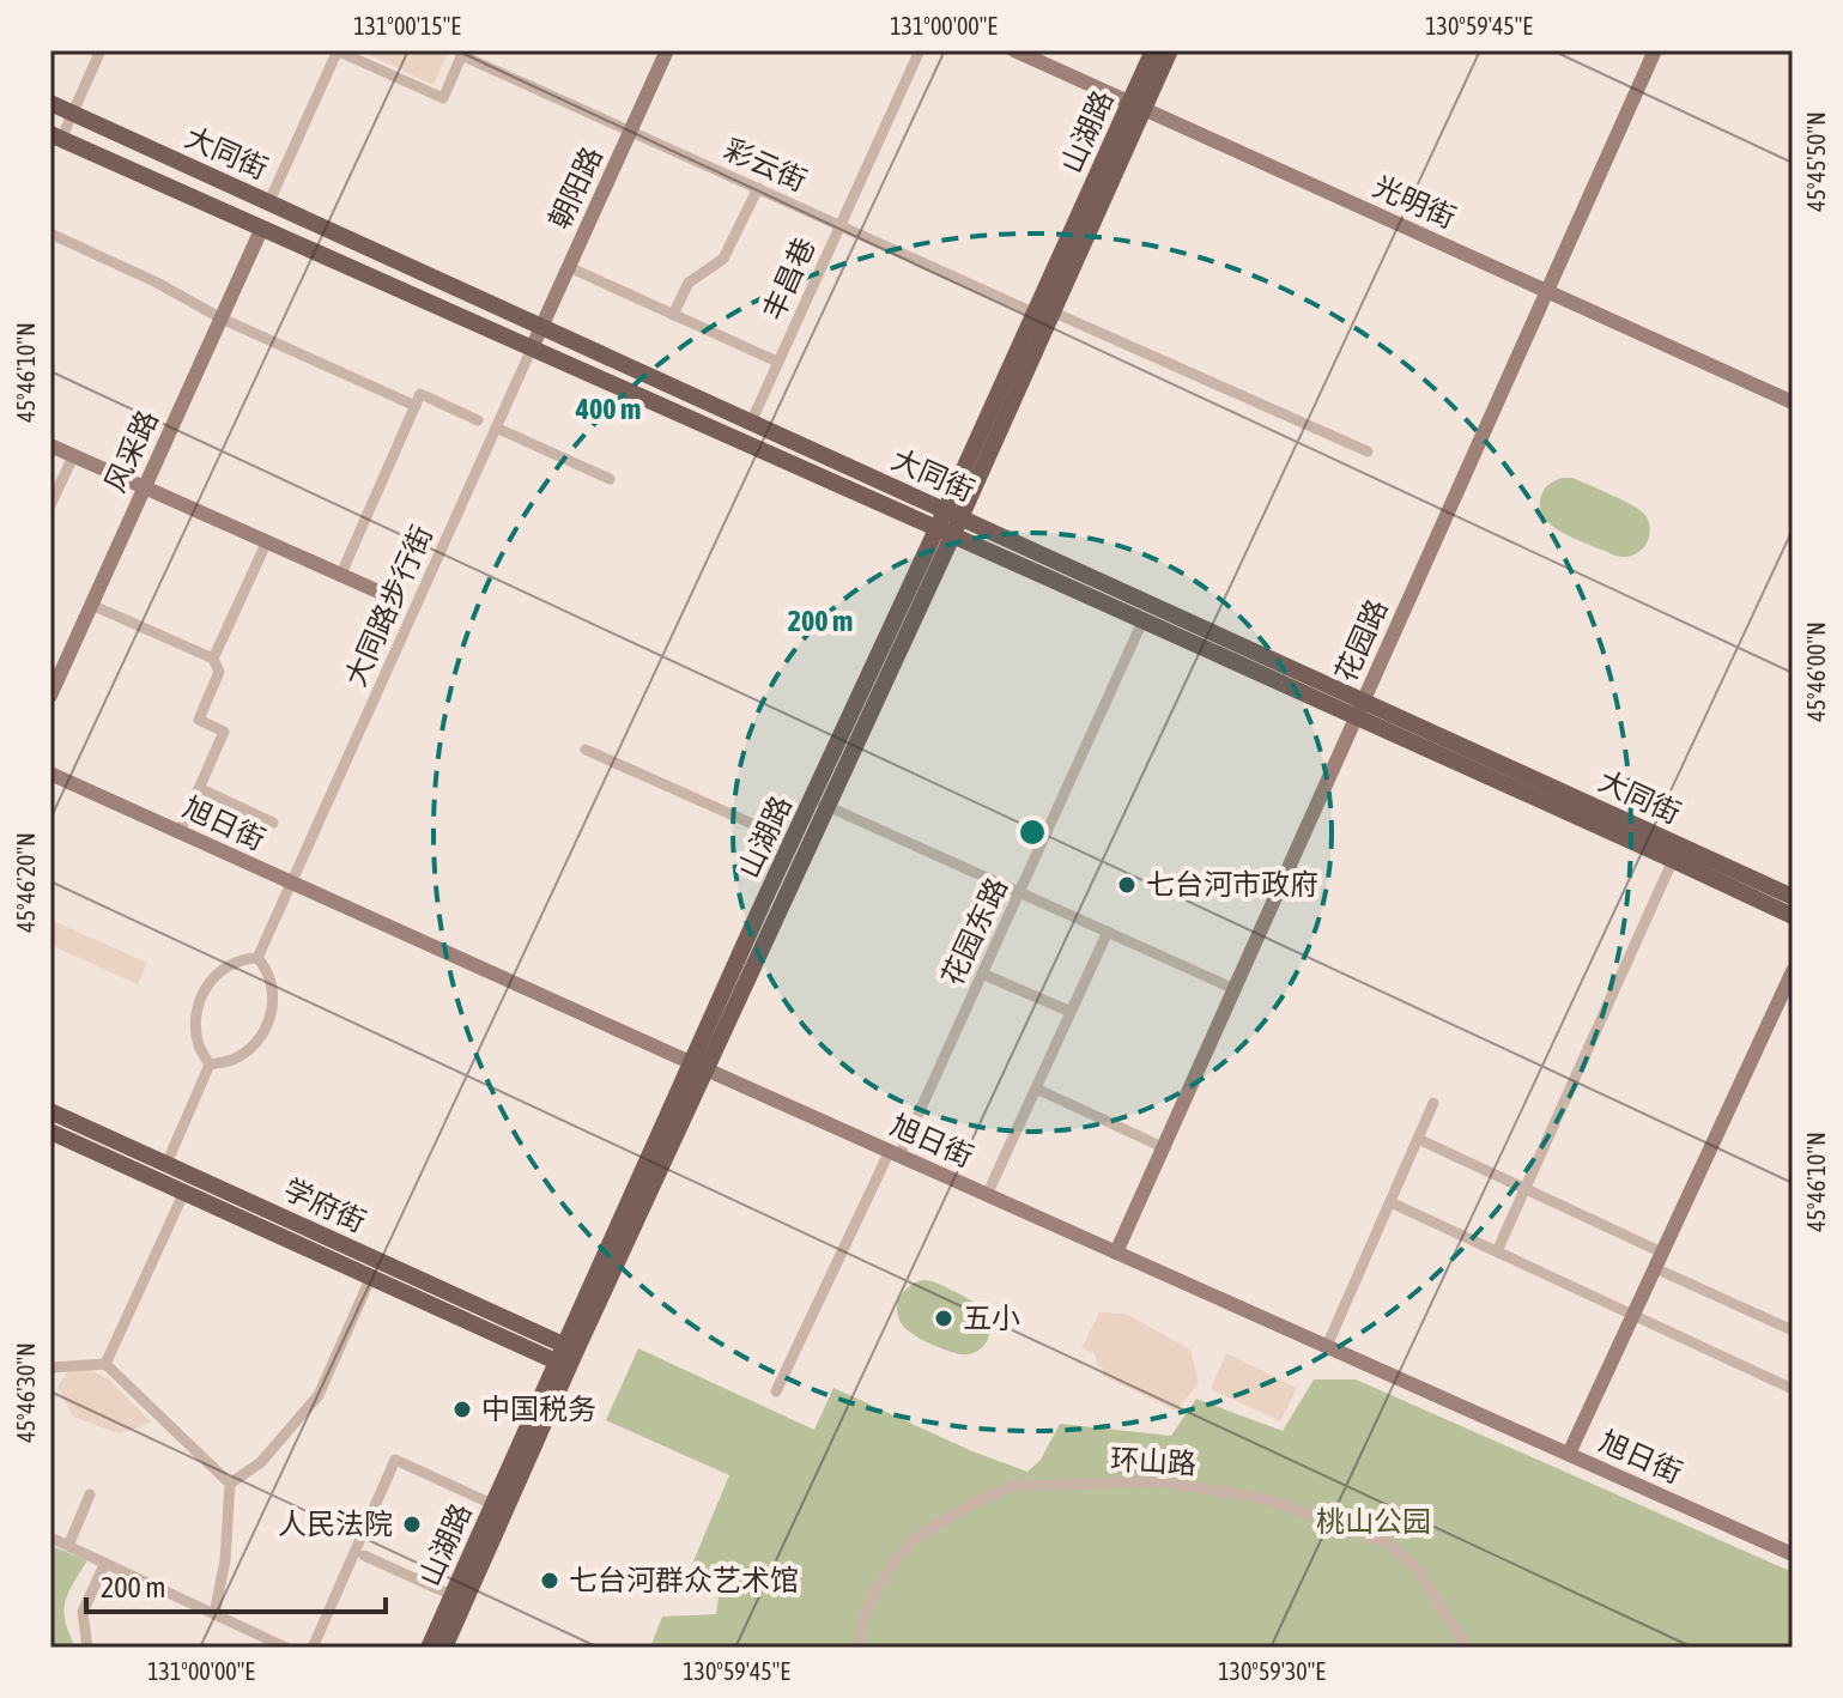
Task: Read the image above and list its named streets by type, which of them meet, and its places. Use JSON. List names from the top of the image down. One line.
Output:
{"streets":{"main road":["山湖路","大同街","朝阳路","光明街","风采路","花园路","旭日街","学府街"],"street":["彩云街","丰昌巷","大同路步行街","花园东路","环山路"]},"crossings":[["山湖路","大同街"],["山湖路","彩云街"],["山湖路","光明街"],["山湖路","旭日街"],["山湖路","学府街"],["大同街","朝阳路"],["大同街","丰昌巷"],["大同街","风采路"],["大同街","大同路步行街"],["大同街","花园路"],["大同街","花园东路"],["彩云街","朝阳路"],["彩云街","丰昌巷"],["朝阳路","大同路步行街"],["光明街","花园路"],["大同路步行街","旭日街"],["花园路","旭日街"],["旭日街","花园东路"]],"parks":["桃山公园"],"places":["七台河市政府","五小","中国税务","人民法院","七台河群众艺术馆"],"scale_bar":"200 m","coordinates":["131°00'15\"E","131°00'00\"E","130°59'45\"E","45°45'50\"N","45°46'10\"N","45°46'00\"N","45°46'20\"N","45°46'30\"N","130°59'30\"E"],"rings":["400 m","200 m"]}
